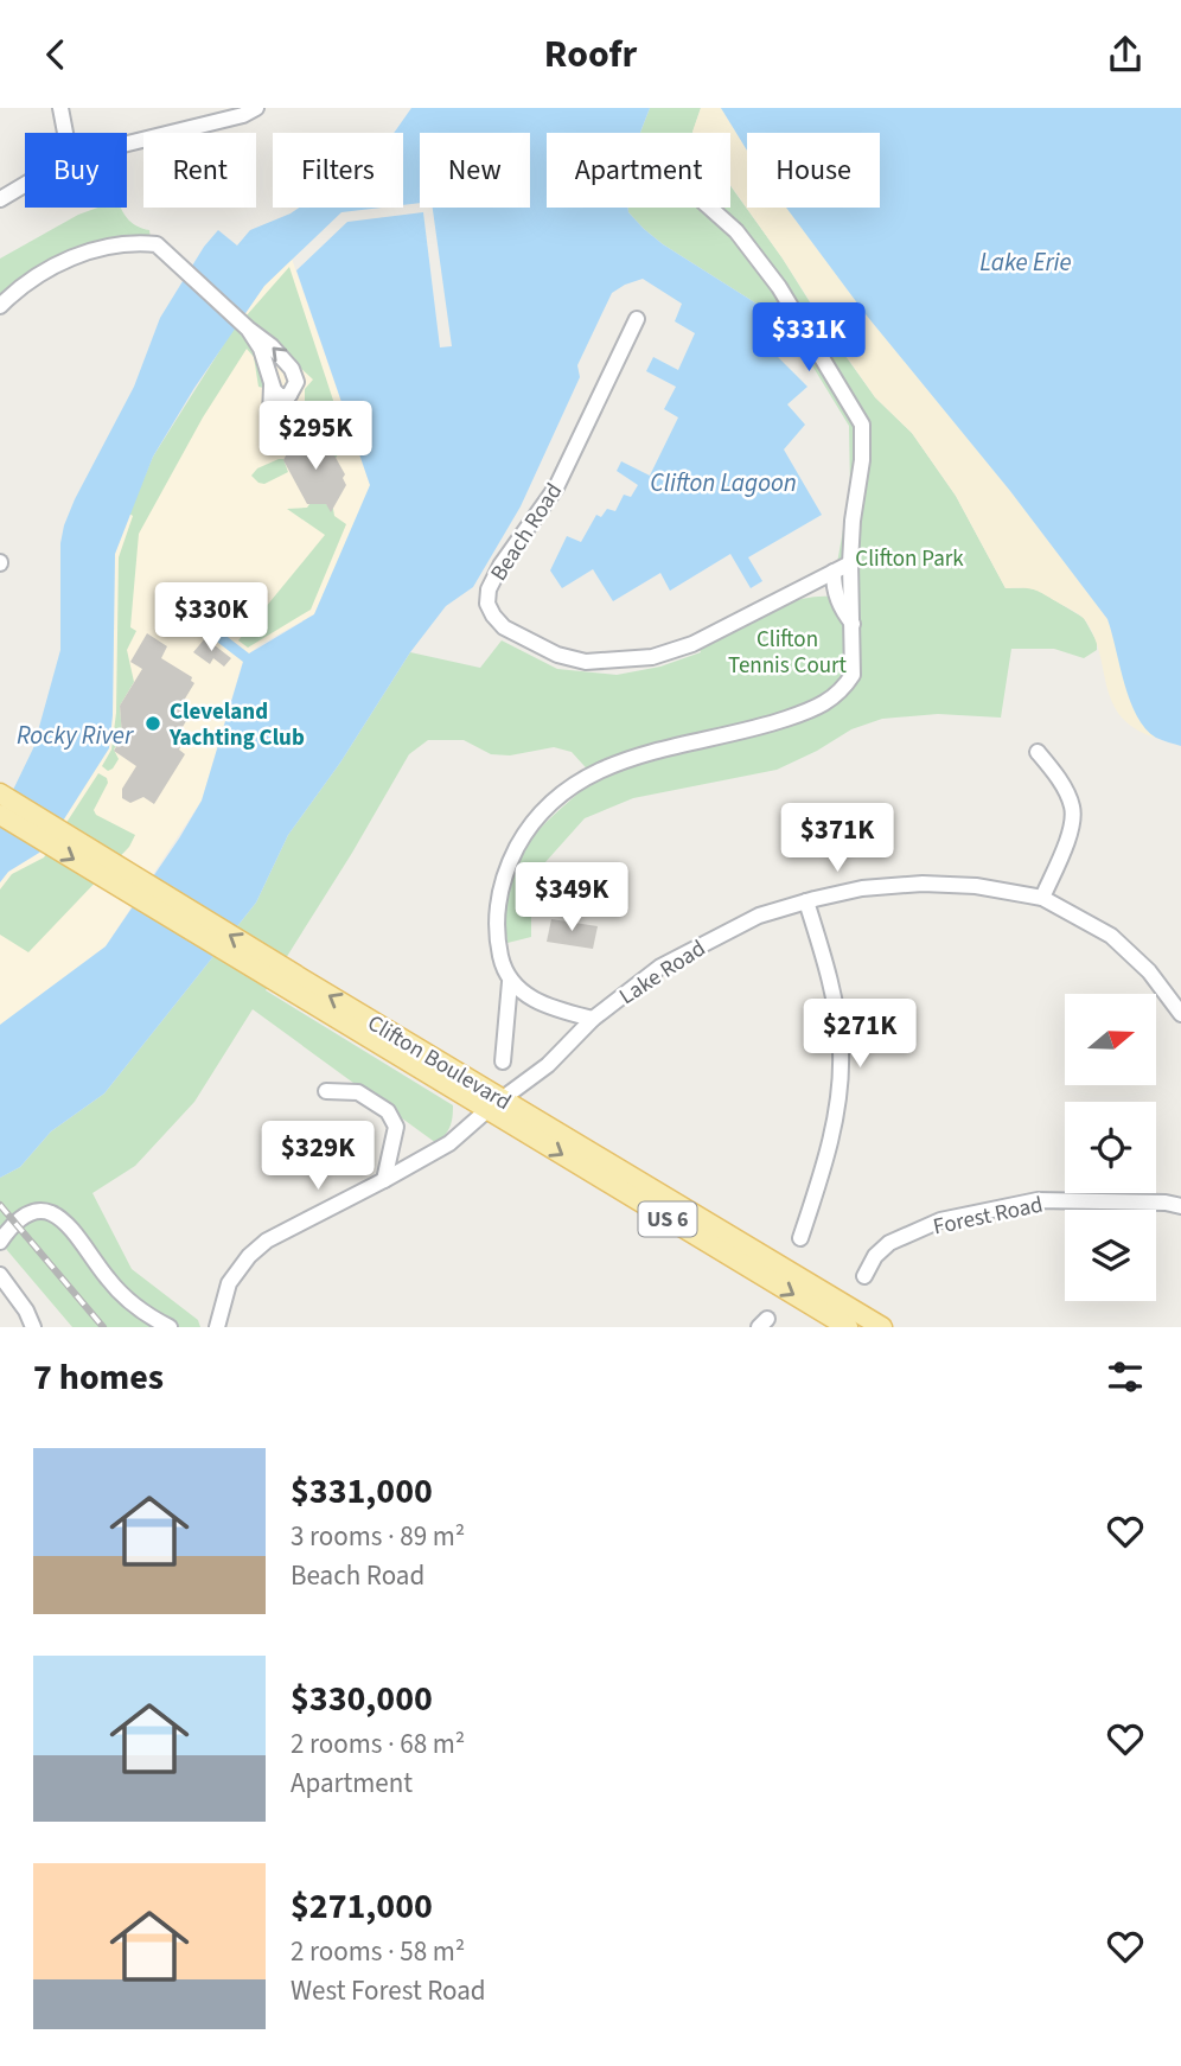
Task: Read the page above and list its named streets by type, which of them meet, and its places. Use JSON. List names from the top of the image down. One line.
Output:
{"streets":{"main road":["Clifton Boulevard","US 6"],"street":["Beach Road","Lake Road","Forest Road"]},"crossings":[["Lake Road","Clifton Boulevard"]],"water":["Lake Erie","Clifton Lagoon","Rocky River"],"parks":["Clifton Park","Clifton Tennis Court"],"places":["Cleveland Yachting Club"],"north":"right","page":{"header":"Roofr","chip":["Buy","Rent","Filters","New","Apartment","House"],"price":["$331K","$295K","$330K","$371K","$349K","$271K","$329K"],"heading":"7 homes","list":[{"name":"$331,000","note":"3 rooms · 89 m² · Beach Road"},{"name":"$330,000","note":"2 rooms · 68 m² · Apartment"},{"name":"$271,000","note":"2 rooms · 58 m² · West Forest Road"}]}}
